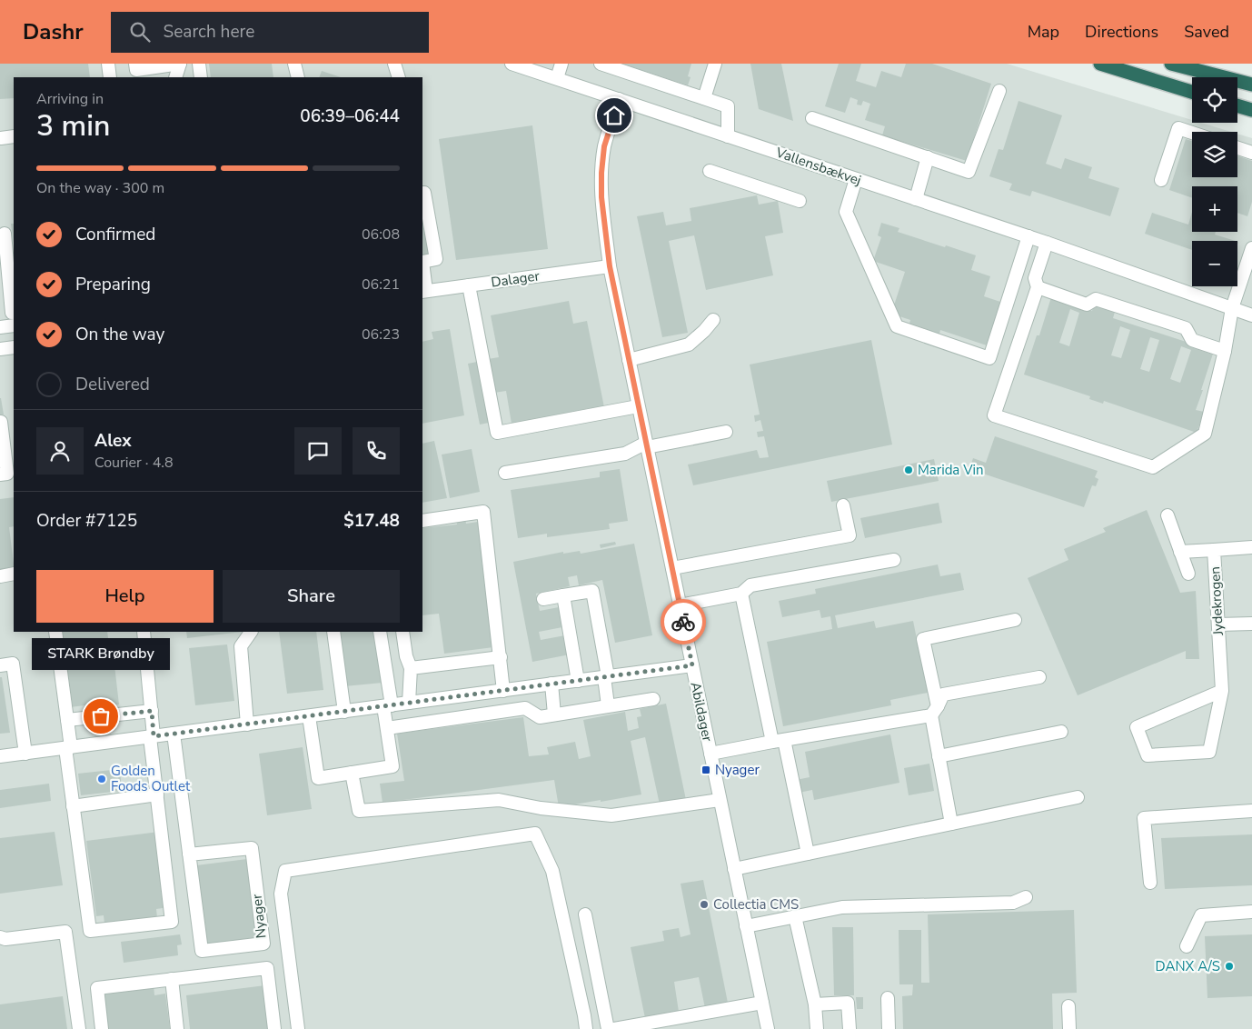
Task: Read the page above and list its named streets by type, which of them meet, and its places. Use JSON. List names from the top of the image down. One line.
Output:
{"streets":{"street":["Vallensbækvej","Dalager","Jydekrogen","Abildager","Nyager"]},"crossings":[["Vallensbækvej","Abildager"],["Dalager","Abildager"]],"places":{"other":["Marida Vin","STARK Brøndby","Golden Foods Outlet","Collectia CMS","DANX A/S"],"transit":["Nyager"]},"page":{"header":"Dashr","search":"Search here","nav":["Map","Directions","Saved"],"map_buttons":["+","−"],"heading":["3 min","Arriving in","06:39–06:44"],"panel":["Alex","Courier · 4.8","Order #7125","$17.48"],"bar":"On the way · 300 m","list":[["Confirmed","06:08"],["Preparing","06:21"],["On the way","06:23"],"Delivered"],"buttons":["Help","Share"],"bubble":"STARK Brøndby"}}
